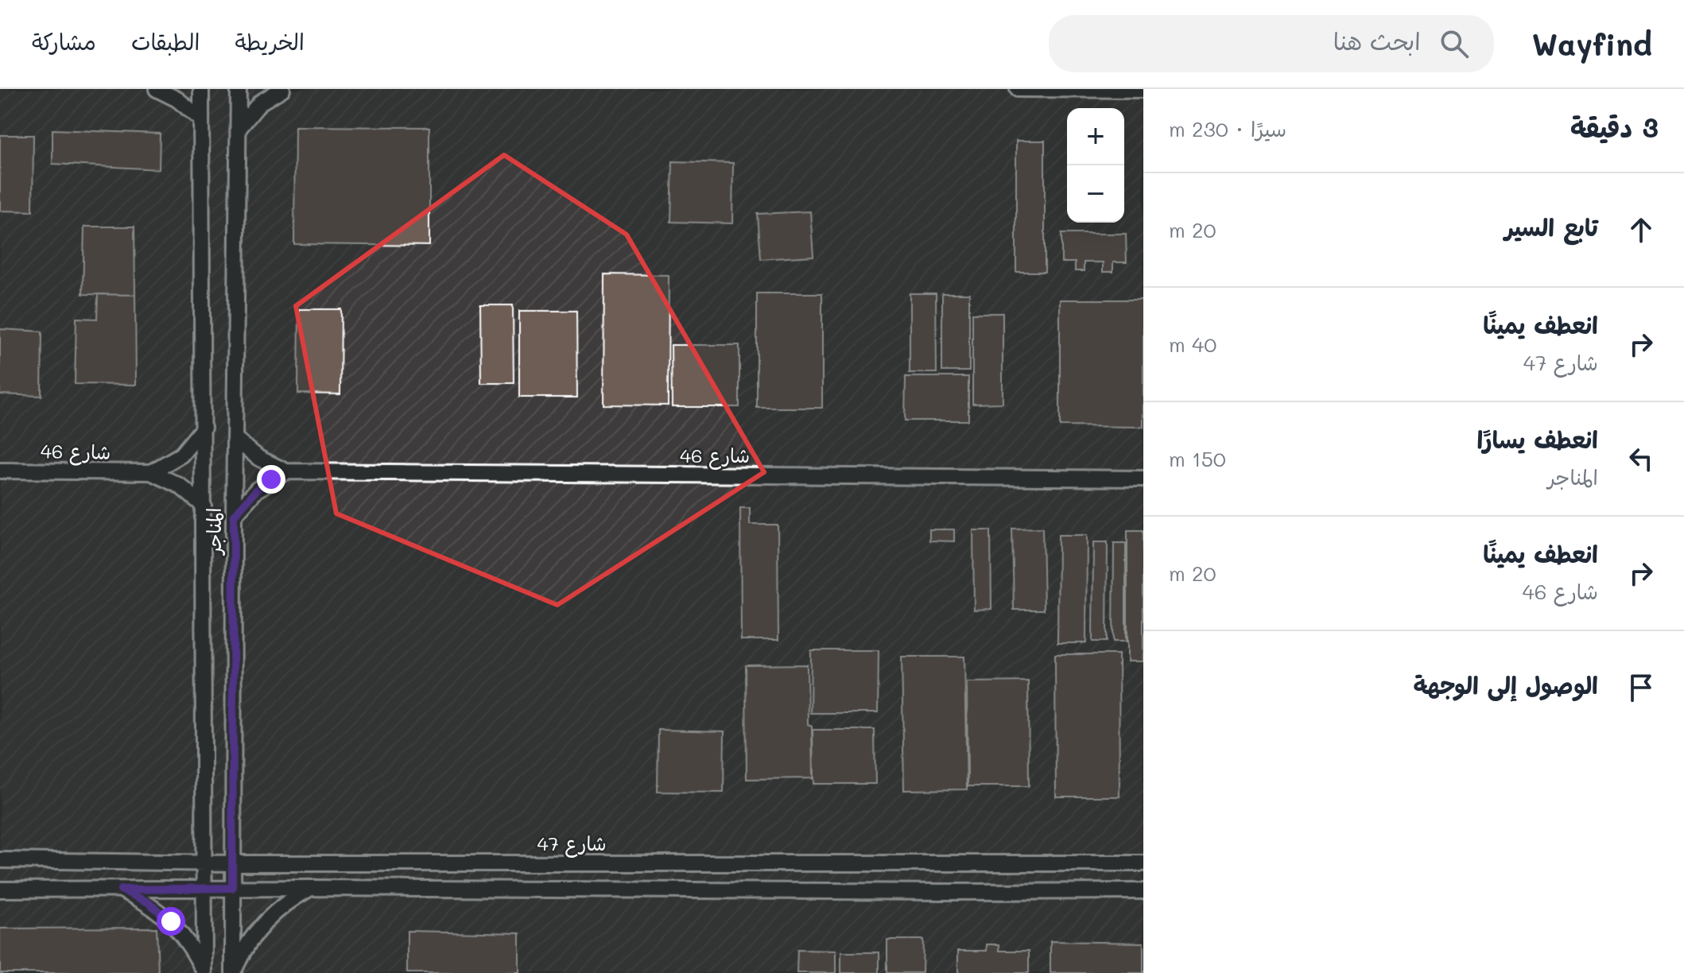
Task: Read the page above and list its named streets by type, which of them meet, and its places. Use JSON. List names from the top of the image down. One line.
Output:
{"streets":{"street":["شارع 46","المناجر","شارع 47"]},"crossings":[["شارع 46","المناجر"],["المناجر","شارع 47"]],"page":{"header":"Wayfind","search":"ابحث هنا","nav":["الخريطة","الطبقات","مشاركة"],"heading":["3 دقيقة","سيرًا · 230 m"],"map_buttons":["+","−"],"list":[["تابع السير","20 m"],["انعطف يمينًا","شارع 47","40 m"],["انعطف يسارًا","المناجر","150 m"],["انعطف يمينًا","شارع 46","20 m"],"الوصول إلى الوجهة"]}}
